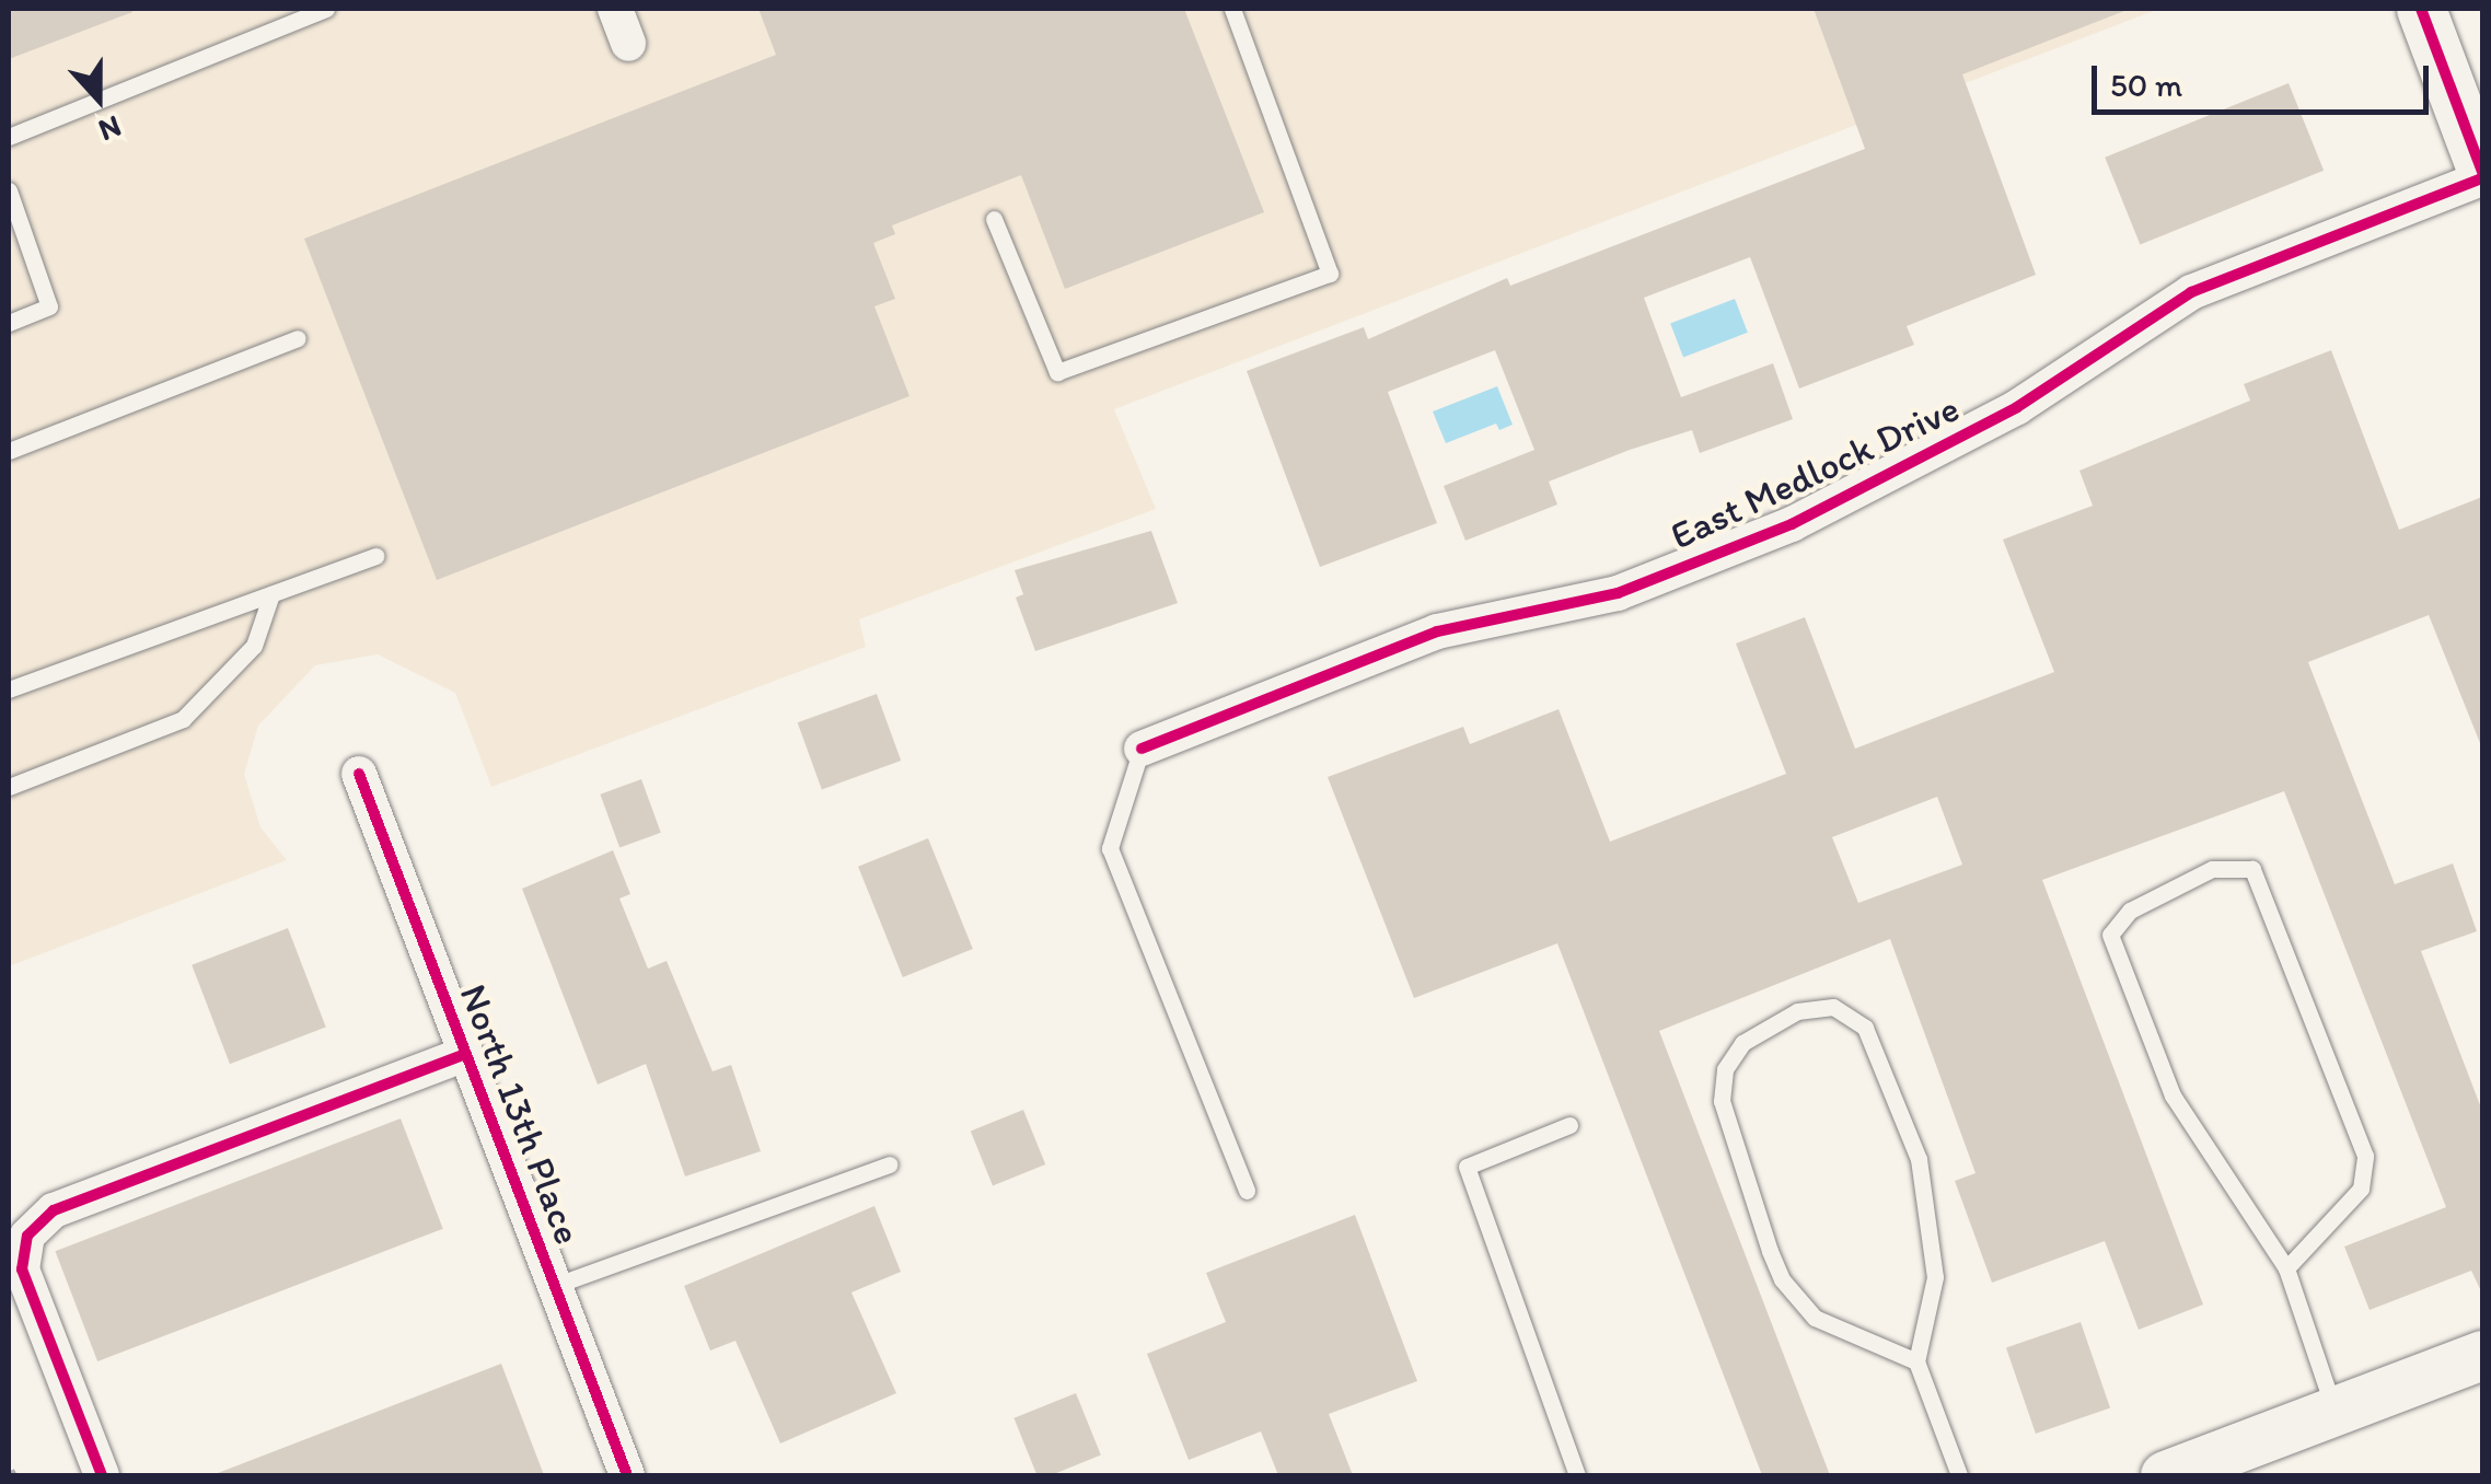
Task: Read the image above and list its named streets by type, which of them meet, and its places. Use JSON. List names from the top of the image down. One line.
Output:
{"streets":{"street":["East Medlock Drive","North 13th Place"]},"scale_bar":"50 m","north":"bottom"}
